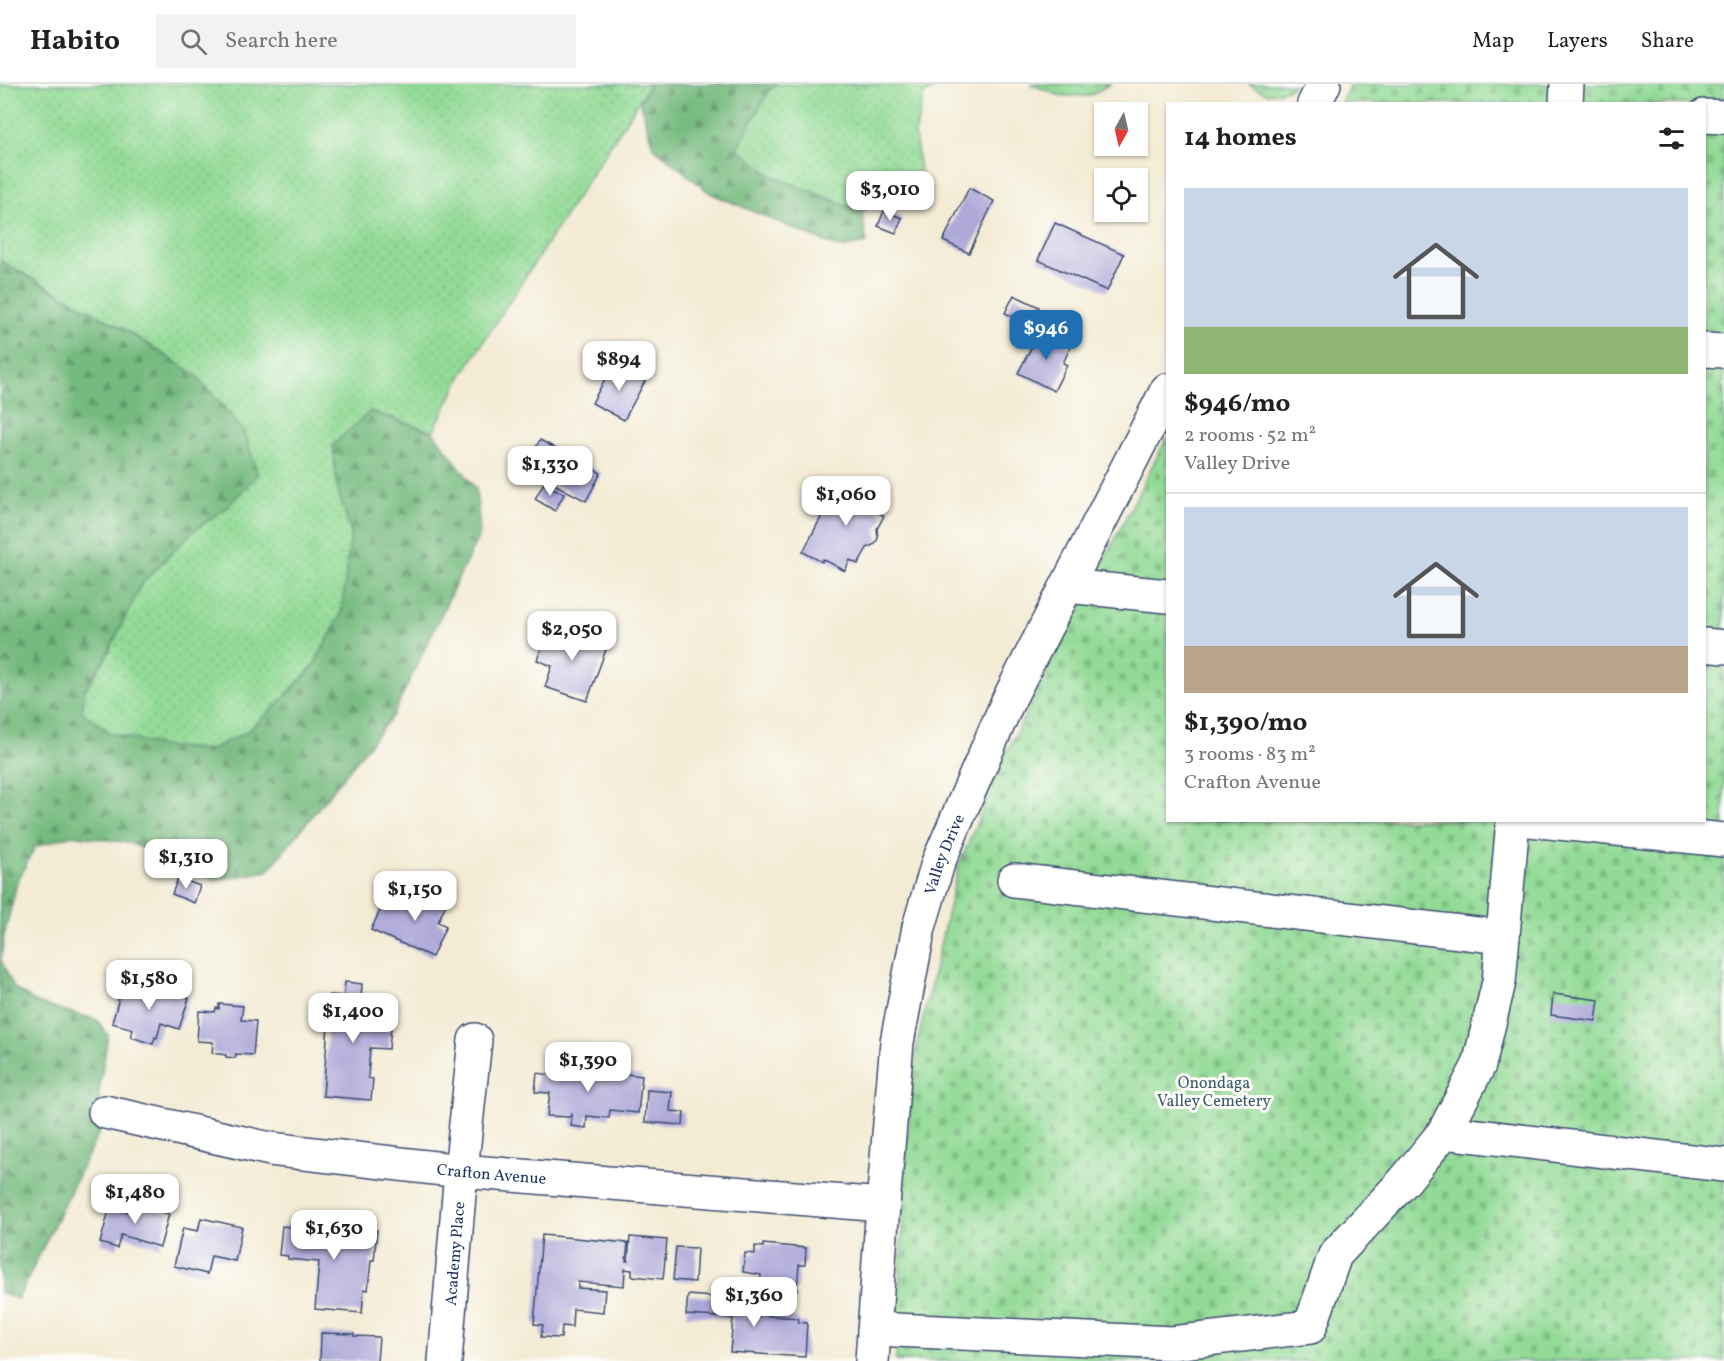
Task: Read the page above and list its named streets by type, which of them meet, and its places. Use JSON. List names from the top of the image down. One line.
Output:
{"streets":{"street":["Valley Drive","Crafton Avenue","Academy Place"]},"crossings":[["Valley Drive","Crafton Avenue"],["Crafton Avenue","Academy Place"]],"parks":["Onondaga Valley Cemetery"],"north":"bottom","page":{"header":"Habito","search":"Search here","nav":["Map","Layers","Share"],"heading":"14 homes","price":["$3,010","$946","$894","$1,330","$1,060","$2,050","$1,310","$1,150","$1,580","$1,400","$1,390","$1,480","$1,630","$1,360"],"list":[{"name":"$946/mo","note":"2 rooms · 52 m² · Valley Drive"},{"name":"$1,390/mo","note":"3 rooms · 83 m² · Crafton Avenue"}]}}
